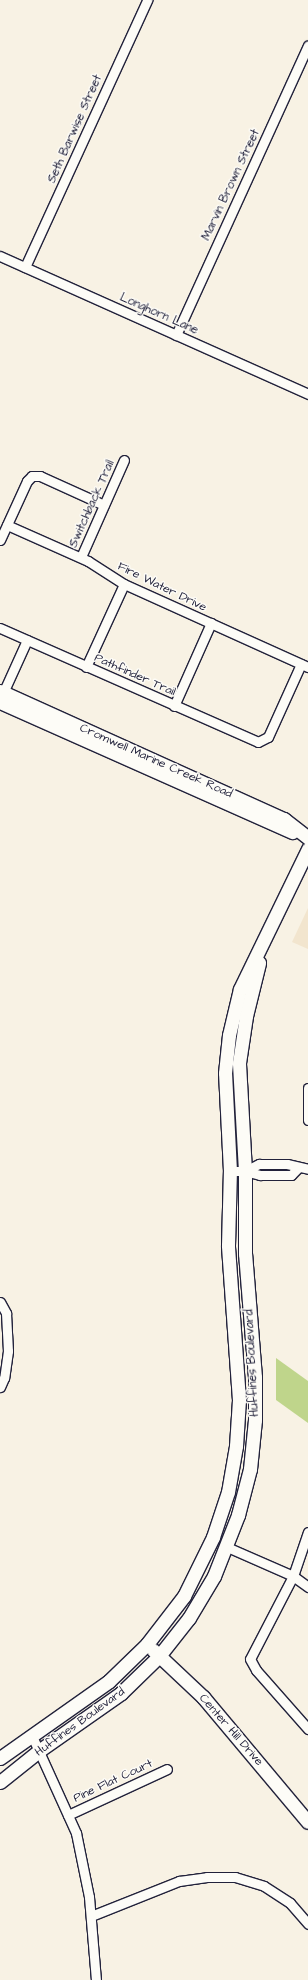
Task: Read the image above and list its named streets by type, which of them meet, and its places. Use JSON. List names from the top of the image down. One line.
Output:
{"streets":{"main road":["Cromwell Marine Creek Road","Huffines Boulevard","Center Hill Drive"],"street":["Seth Barwise Street","Marvin Brown Street","Longhorn Lane","Switchback Trail","Fire Water Drive","Pathfinder Trail","Pine Flat Court"]},"crossings":[["Seth Barwise Street","Longhorn Lane"],["Marvin Brown Street","Longhorn Lane"],["Switchback Trail","Fire Water Drive"],["Fire Water Drive","Pathfinder Trail"],["Huffines Boulevard","Center Hill Drive"]]}
